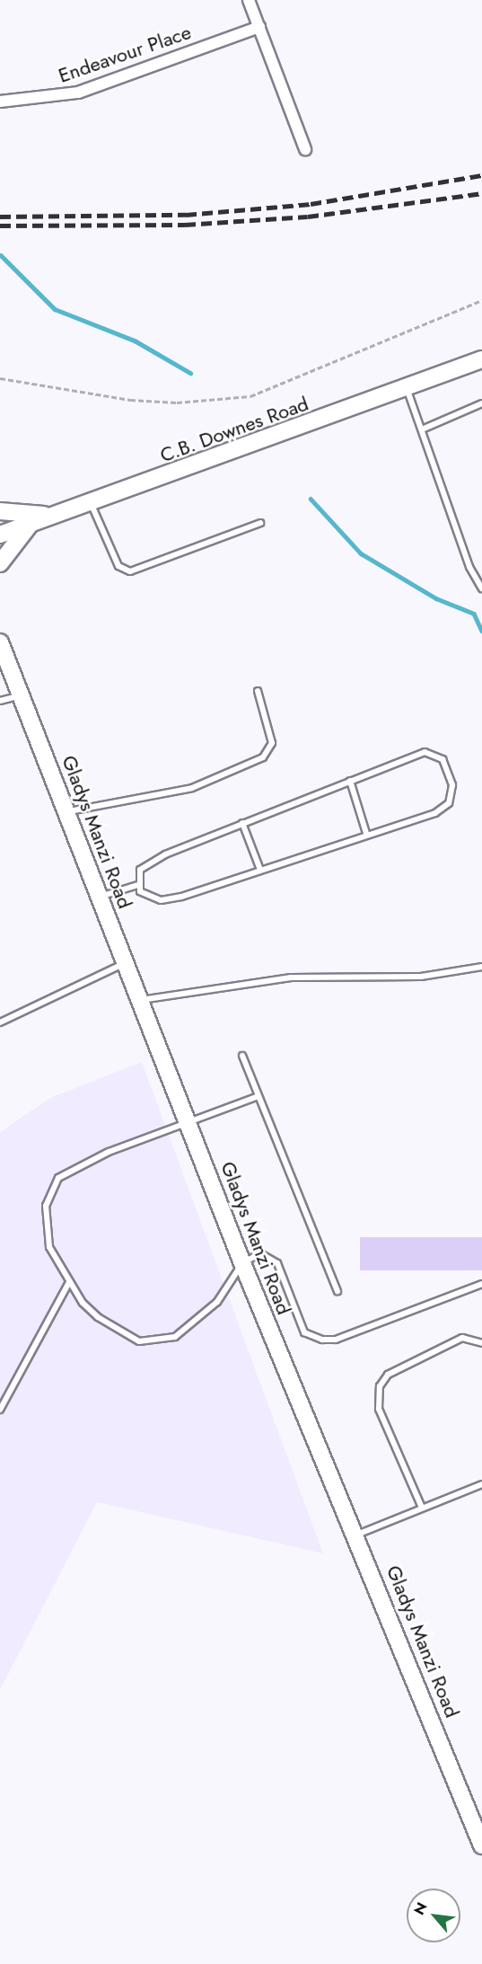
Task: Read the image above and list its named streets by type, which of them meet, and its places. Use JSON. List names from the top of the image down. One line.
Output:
{"streets":{"main road":["C.B. Downes Road","Gladys Manzi Road"],"street":["Endeavour Place"]},"north":"top left"}
